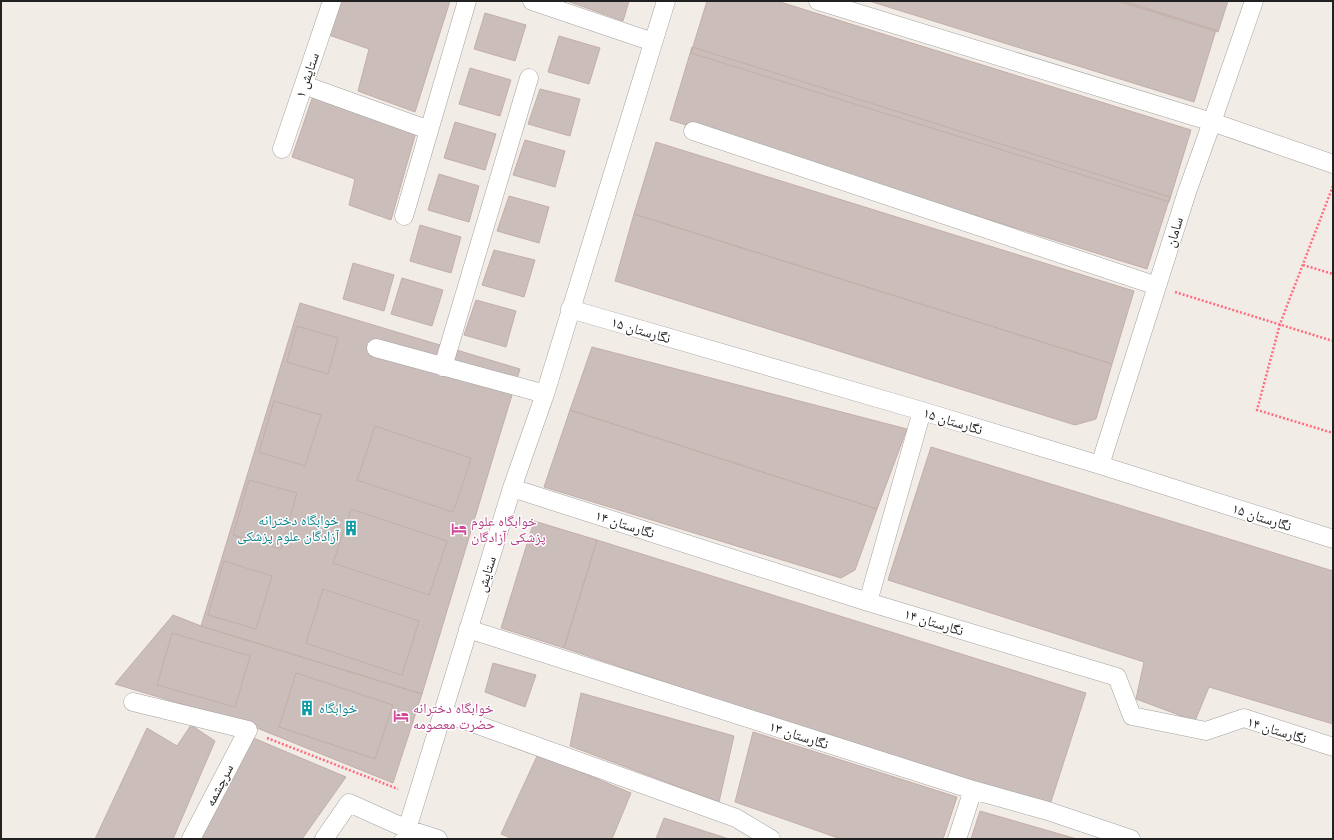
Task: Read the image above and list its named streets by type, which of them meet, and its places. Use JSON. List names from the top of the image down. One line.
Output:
{"streets":{"street":["ستایش ۱","سامان","نگارستان ۱۵","نگارستان ۱۴","ستایش","نگارستان ۱۳","سرچشمه"]},"crossings":[["سامان","نگارستان ۱۵"],["نگارستان ۱۵","ستایش"],["نگارستان ۱۴","ستایش"],["ستایش","نگارستان ۱۳"]],"places":{"building":["خوابگاه دخترانه آزادگان علوم پزشکی","خوابگاه"],"hotel":["خوابگاه علوم پزشکی آزادگان","خوابگاه دخترانه حضرت معصومه"]}}
